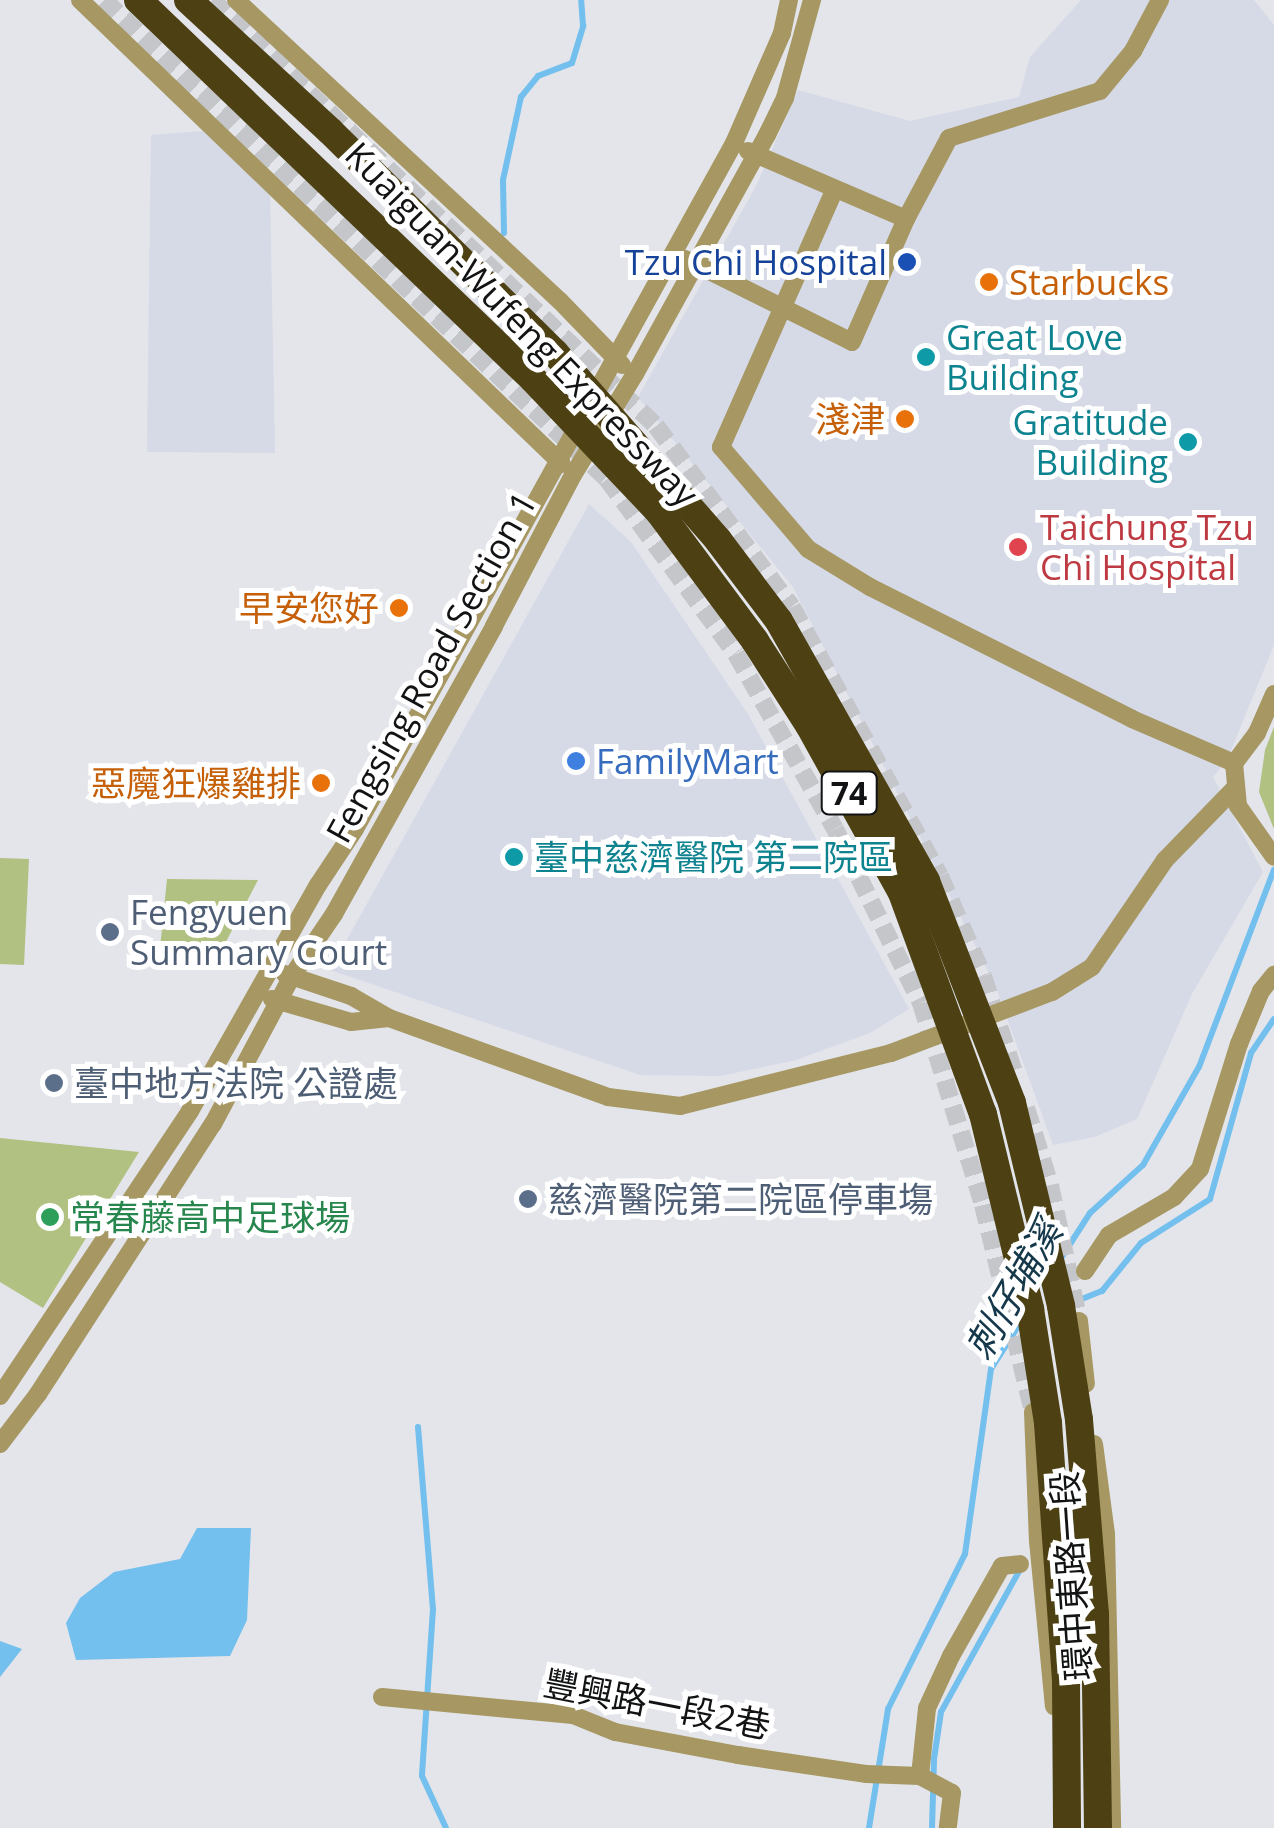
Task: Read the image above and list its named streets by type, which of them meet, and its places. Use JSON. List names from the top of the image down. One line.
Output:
{"streets":{"highway":["Kuaiguan-Wufeng Expressway","74"],"street":["Fengsing Road Section 1","環中東路一段","豐興路一段2巷"]},"water":["刺仔埔溪"],"places":["Tzu Chi Hospital","Starbucks","Great Love Building","淺津","Gratitude Building","Taichung Tzu Chi Hospital","早安您好","FamilyMart","惡魔狂爆雞排","臺中慈濟醫院 第二院區","Fengyuen Summary Court","臺中地方法院 公證處","慈濟醫院第二院區停車塲","常春藤高中足球場"]}
